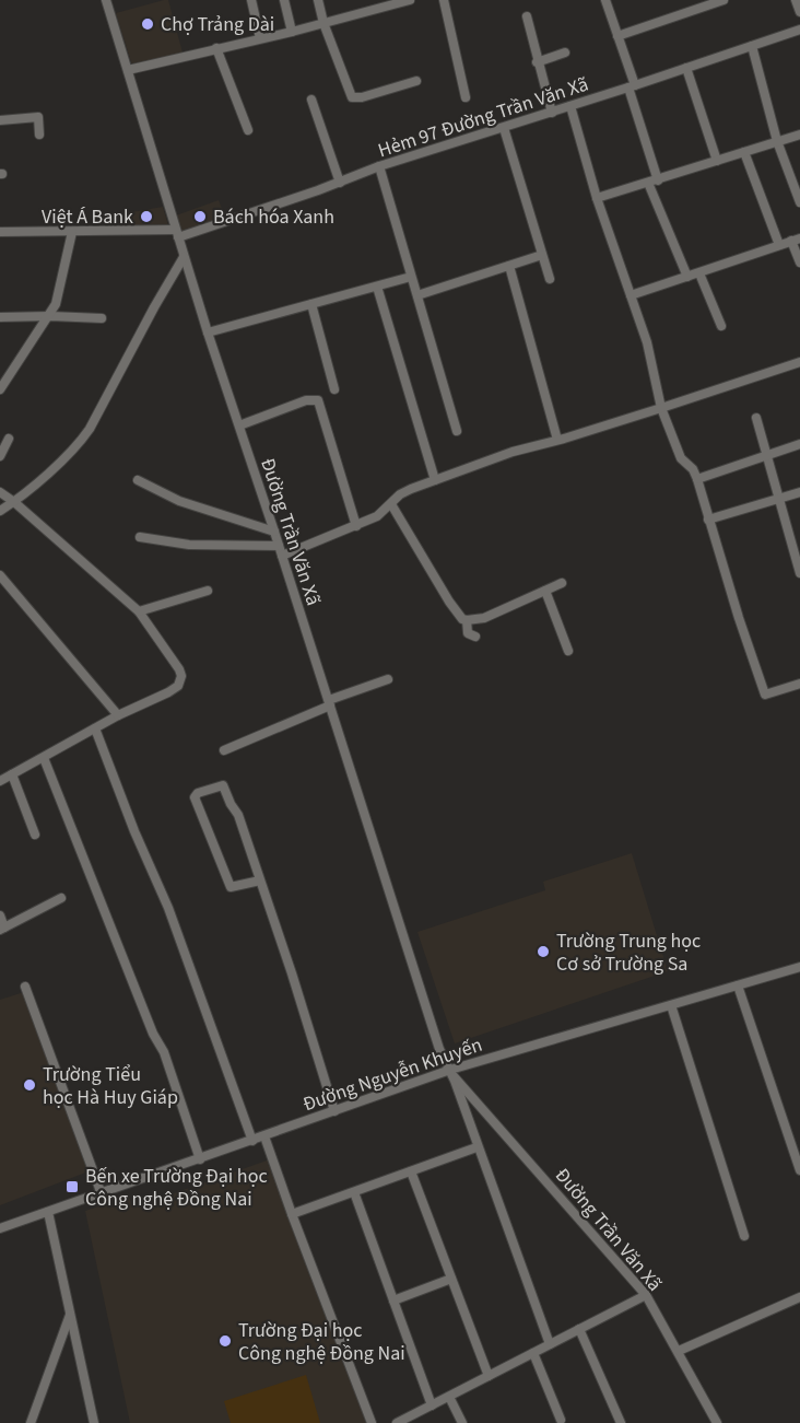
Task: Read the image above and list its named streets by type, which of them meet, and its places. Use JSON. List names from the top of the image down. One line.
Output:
{"streets":{"street":["Hẻm 97 Đường Trần Văn Xã","Đường Trần Văn Xã","Đường Nguyễn Khuyến"]},"crossings":[["Hẻm 97 Đường Trần Văn Xã","Đường Trần Văn Xã"],["Đường Trần Văn Xã","Đường Nguyễn Khuyến"]],"places":{"other":["Chợ Trảng Dài","Việt Á Bank","Bách hóa Xanh","Trường Trung học Cơ sở Trường Sa","Trường Tiểu học Hà Huy Giáp","Trường Đại học Công nghệ Đồng Nai"],"transit":["Bến xe Trường Đại học Công nghệ Đồng Nai"]}}
